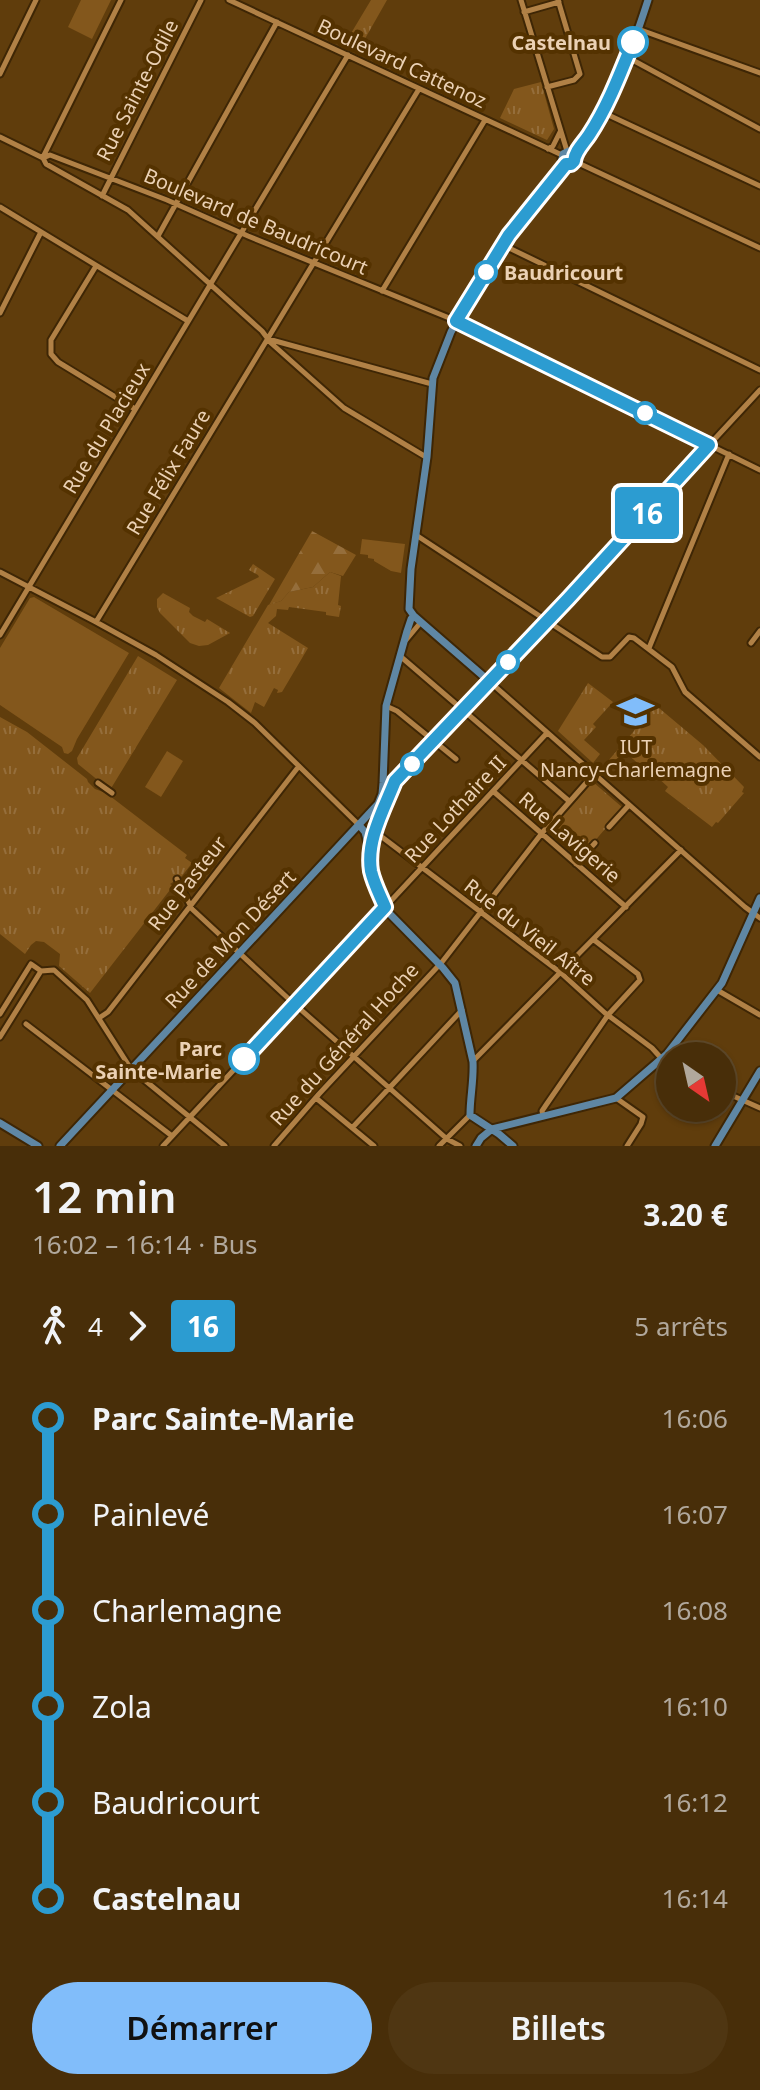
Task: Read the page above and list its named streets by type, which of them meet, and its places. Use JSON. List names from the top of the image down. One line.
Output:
{"streets":{"main road":["Rue de Mon Désert"],"street":["Boulevard Cattenoz","Rue Sainte-Odile","Boulevard de Baudricourt","Rue du Placieux","Rue Félix Faure","Rue Lothaire II","Rue Lavigerie","Rue Pasteur","Rue du Vieil Aître","Rue du Général Hoche"]},"crossings":[["Boulevard Cattenoz","Rue du Placieux"],["Boulevard Cattenoz","Rue Félix Faure"],["Rue Sainte-Odile","Boulevard de Baudricourt"],["Boulevard de Baudricourt","Rue du Placieux"],["Boulevard de Baudricourt","Rue Félix Faure"],["Rue Lothaire II","Rue Lavigerie"],["Rue Lothaire II","Rue du Vieil Aître"],["Rue Lavigerie","Rue du Général Hoche"],["Rue du Vieil Aître","Rue du Général Hoche"]],"places":{"other":["Castelnau","Baudricourt","Parc Sainte-Marie"],"school or university":["IUT Nancy-Charlemagne"]},"lines":["bus line 16"],"north":"bottom right","page":{"on_map":"16","heading":["12 min","16:02 – 16:14 · Bus","3.20 €"],"legs":["4","16","5 arrêts"],"list":[{"name":"Parc Sainte-Marie","value":"16:06"},{"name":"Painlevé","value":"16:07"},{"name":"Charlemagne","value":"16:08"},{"name":"Zola","value":"16:10"},{"name":"Baudricourt","value":"16:12"},{"name":"Castelnau","value":"16:14"}],"buttons":["Démarrer","Billets"]}}
